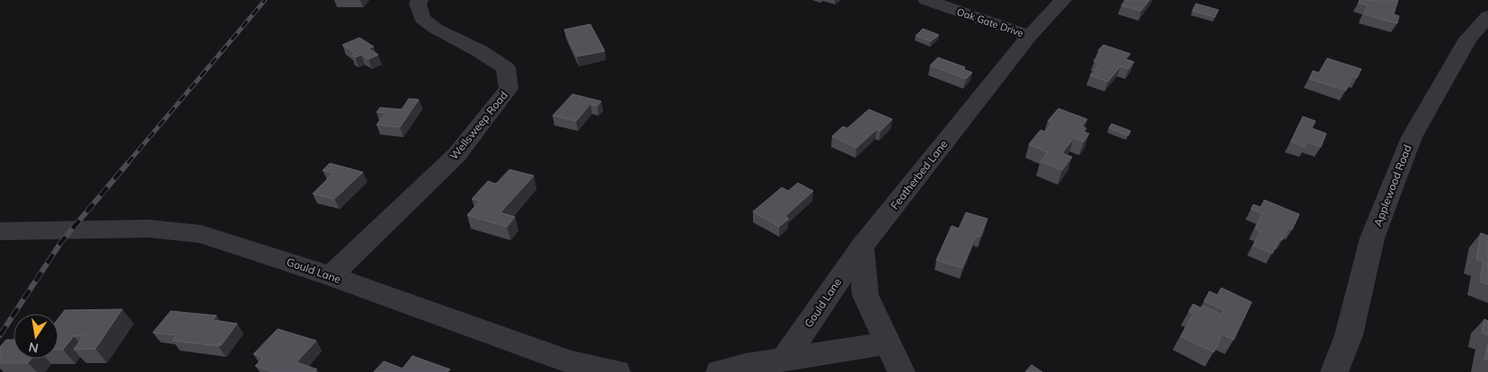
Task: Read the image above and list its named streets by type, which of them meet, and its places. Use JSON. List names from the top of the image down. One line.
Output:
{"streets":{"street":["Oak Gate Drive","Wellsweep Road","Featherbed Lane","Applewood Road","Gould Lane"]},"crossings":[["Oak Gate Drive","Featherbed Lane"],["Wellsweep Road","Gould Lane"],["Featherbed Lane","Gould Lane"]],"north":"bottom"}
